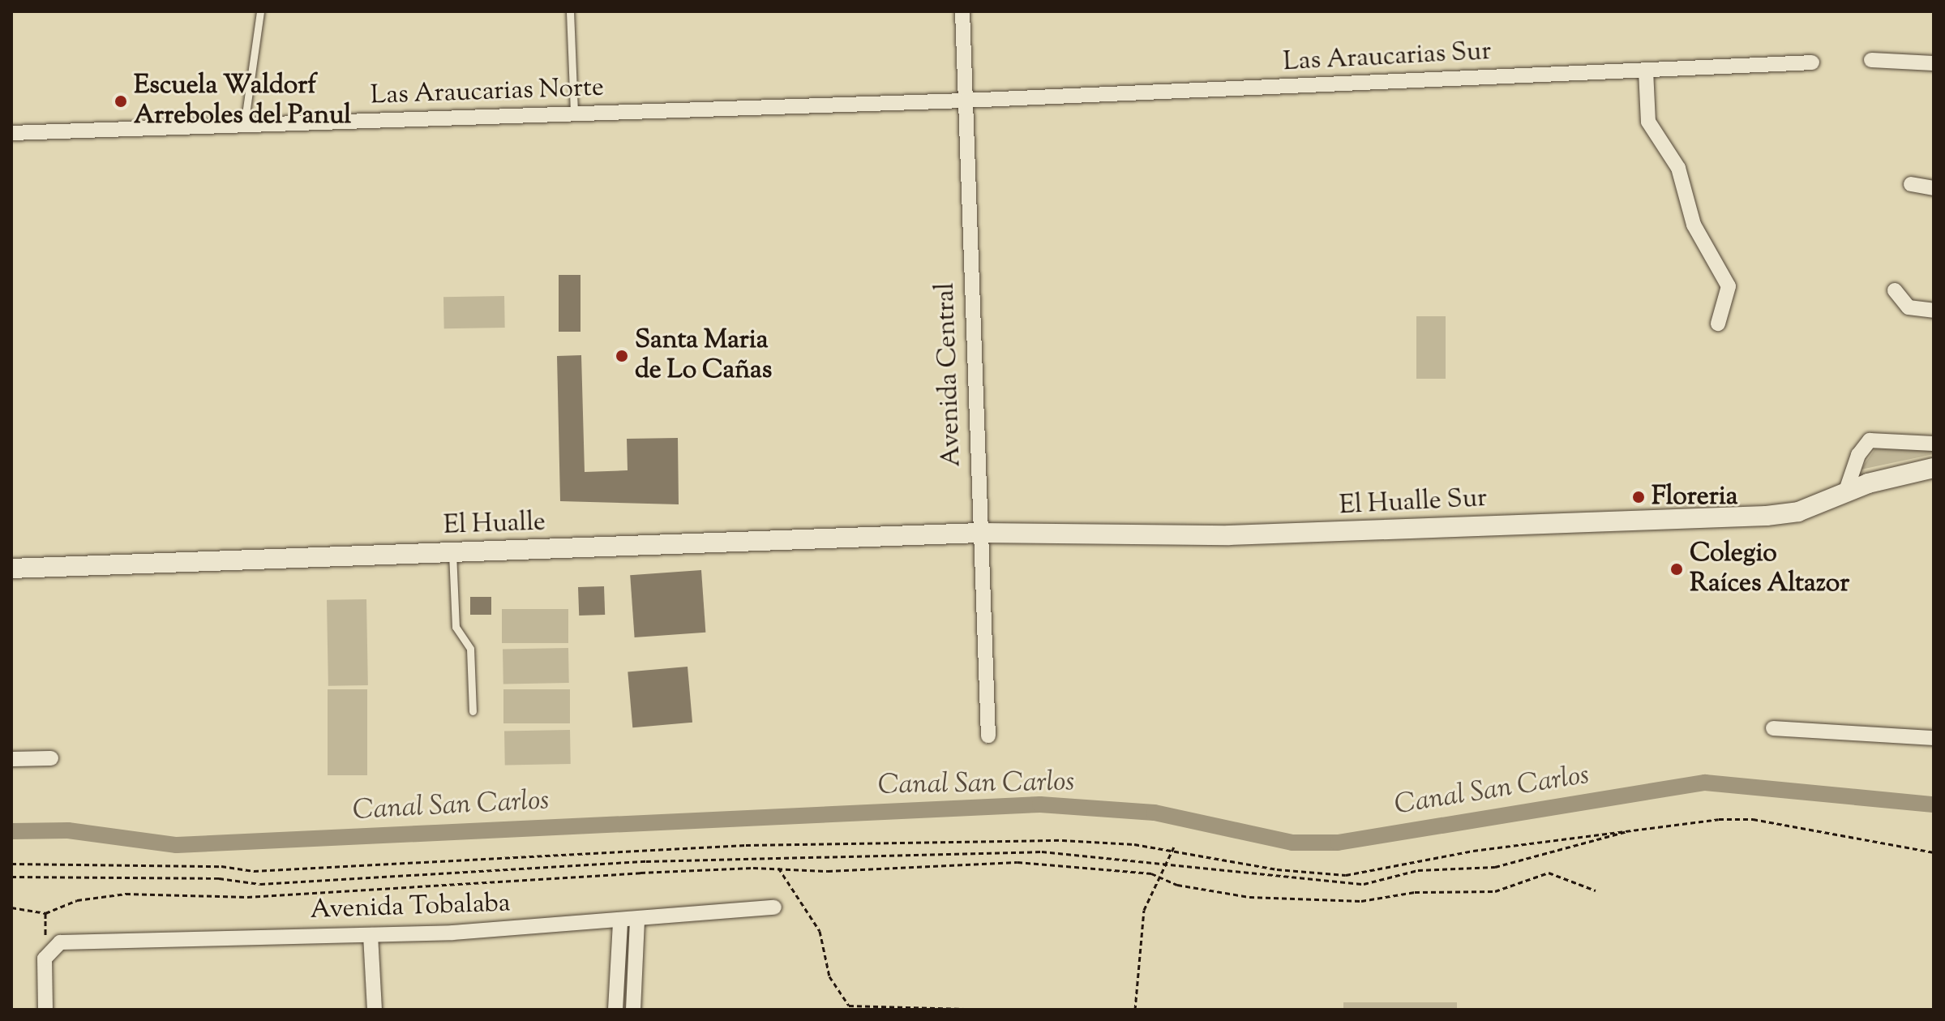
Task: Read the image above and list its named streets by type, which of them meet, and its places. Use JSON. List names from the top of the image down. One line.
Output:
{"streets":{"street":["Las Araucarias Sur","Las Araucarias Norte","Avenida Central","El Hualle Sur","El Hualle","Avenida Tobalaba"]},"crossings":[["Las Araucarias Sur","Las Araucarias Norte"],["Las Araucarias Sur","Avenida Central"],["Las Araucarias Norte","Avenida Central"],["Avenida Central","El Hualle Sur"],["Avenida Central","El Hualle"],["El Hualle Sur","El Hualle"]],"water":["Canal San Carlos"],"places":["Escuela Waldorf Arreboles del Panul","Santa Maria de Lo Cañas","Floreria","Colegio Raíces Altazor"]}
